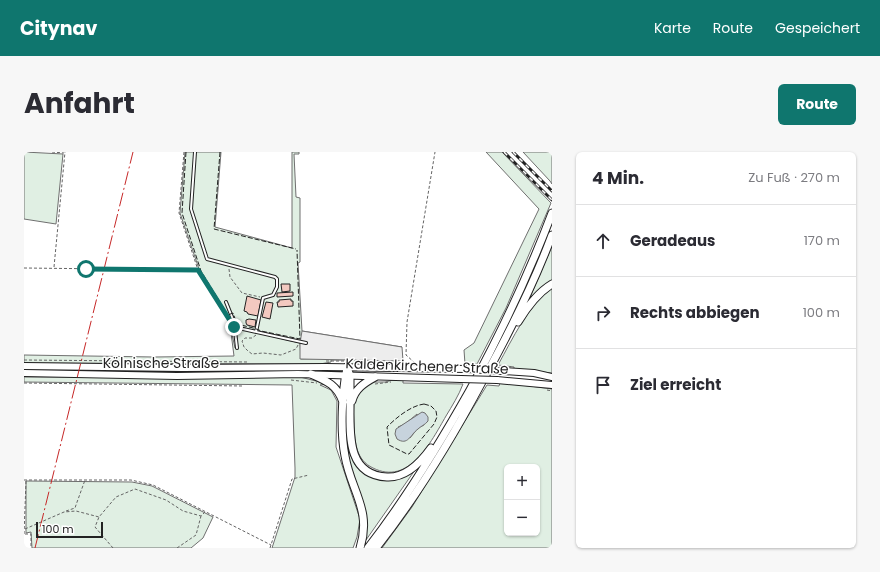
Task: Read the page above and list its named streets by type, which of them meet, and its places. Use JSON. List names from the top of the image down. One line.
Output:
{"streets":{"main road":["Kölnische Straße","Kaldenkirchener Straße"]},"crossings":[["Kölnische Straße","Kaldenkirchener Straße"]],"scale_bar":"100 m","page":{"header":"Citynav","nav":["Karte","Route","Gespeichert"],"title":"Anfahrt","buttons":"Route","heading":["4 Min.","Zu Fuß · 270 m"],"list":[["Geradeaus","170 m"],["Rechts abbiegen","100 m"],"Ziel erreicht"],"map_buttons":["+","−"],"scale":"100 m"}}
